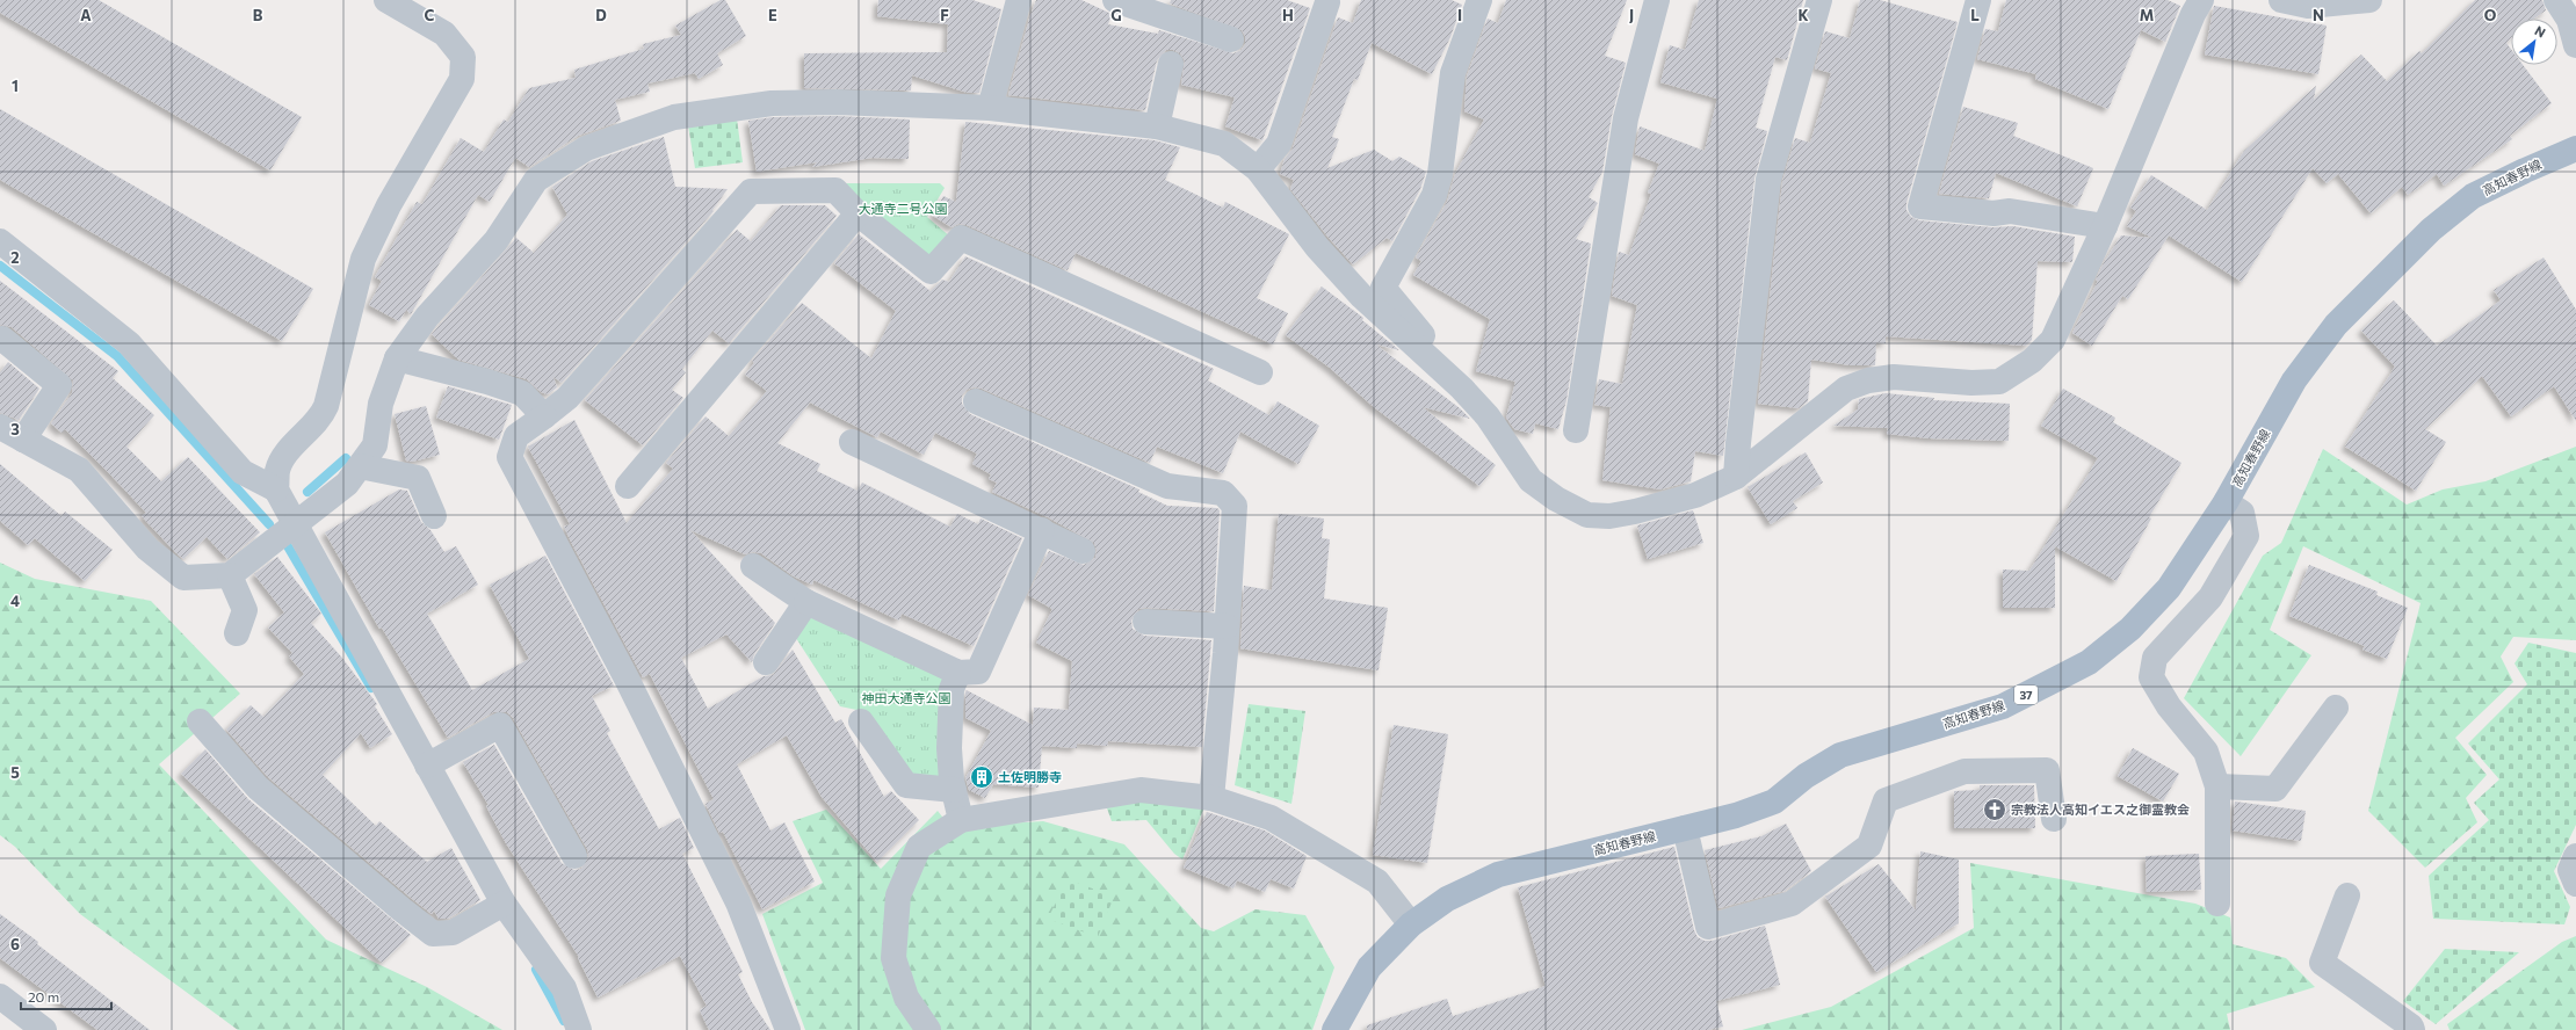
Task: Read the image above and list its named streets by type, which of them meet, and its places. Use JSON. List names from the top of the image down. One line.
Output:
{"streets":{"main road":["高知春野線","37"]},"parks":["大通寺二号公園","神田大通寺公園"],"places":{"building":["土佐明勝寺"],"church":["宗教法人高知イエス之御霊教会"]},"scale_bar":"20 m","north":"top right","grid":{"columns":["A","B","C","D","E","F","G","H","I","J","K","L","M","N","O"],"rows":["1","2","3","4","5","6"]}}
